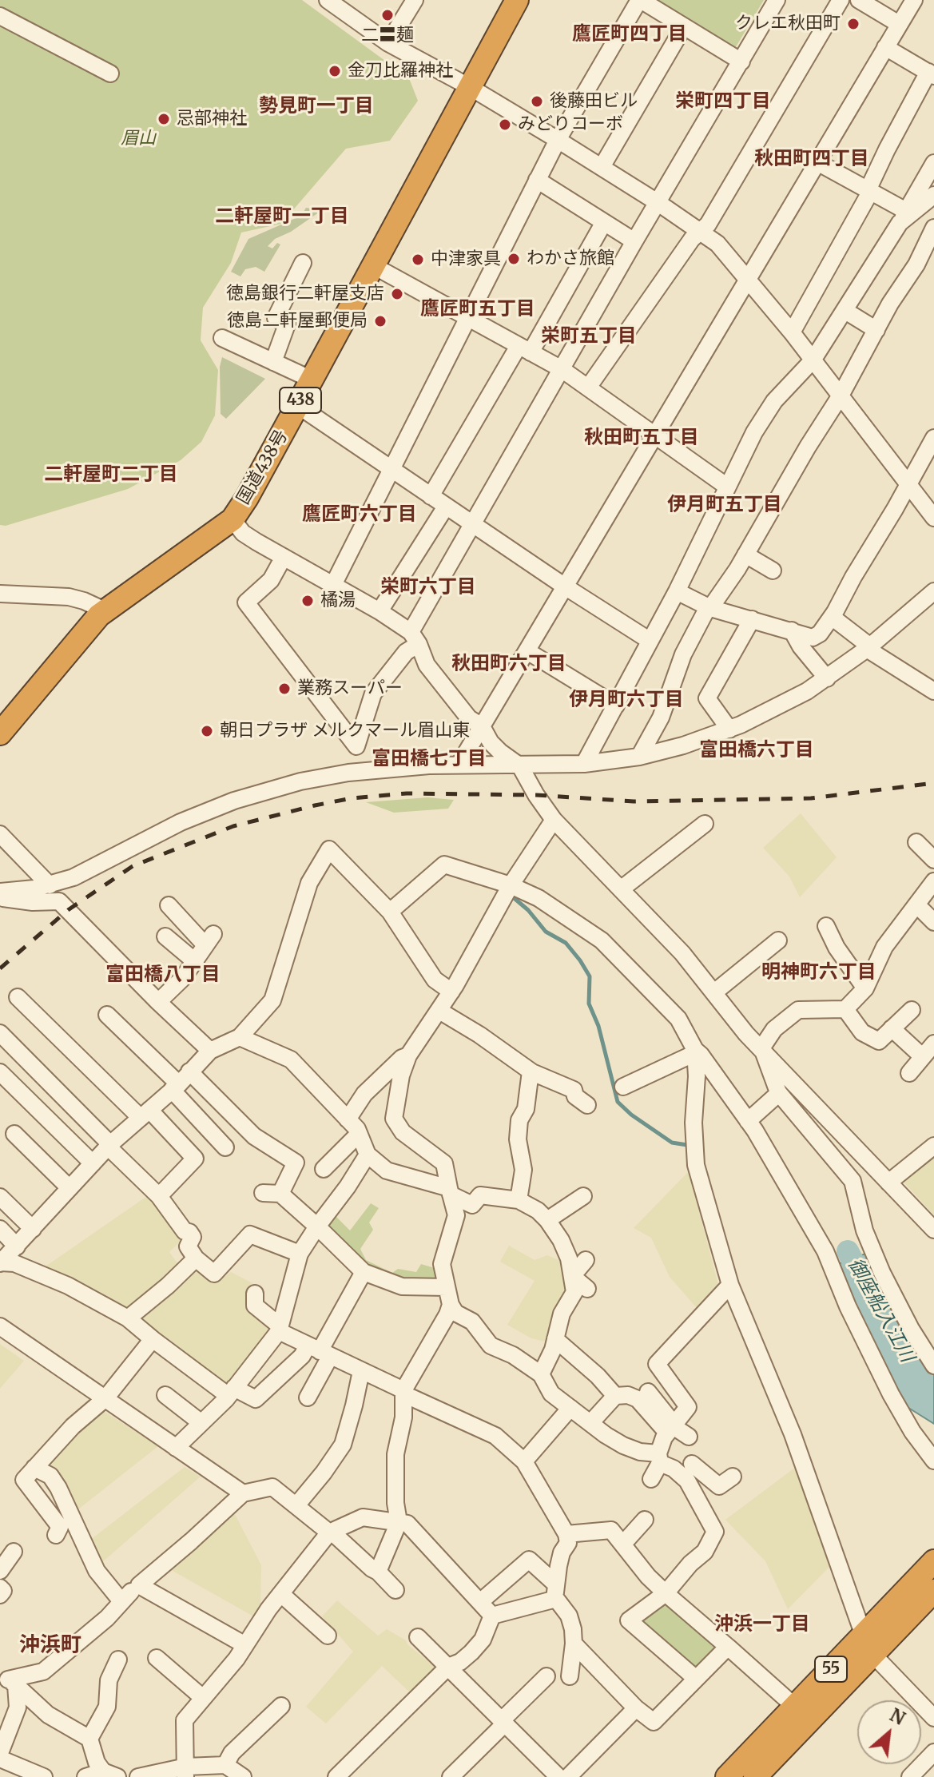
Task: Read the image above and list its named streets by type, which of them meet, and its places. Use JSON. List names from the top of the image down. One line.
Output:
{"streets":{"highway":["438","国道438号","55"]},"districts":["鷹匠町四丁目","栄町四丁目","勢見町一丁目","秋田町四丁目","二軒屋町一丁目","鷹匠町五丁目","栄町五丁目","秋田町五丁目","二軒屋町二丁目","伊月町五丁目","鷹匠町六丁目","栄町六丁目","秋田町六丁目","伊月町六丁目","富田橋六丁目","富田橋七丁目","明神町六丁目","富田橋八丁目","沖浜一丁目","沖浜町"],"water":["御座船入江川"],"parks":["眉山"],"places":["二〓麺","クレエ秋田町","金刀比羅神社","後藤田ビル","忌部神社","みどりコーボ","わかさ旅館","中津家具","徳島銀行二軒屋支店","徳島二軒屋郵便局","橘湯","業務スーパー","朝日プラザ メルクマール眉山東"],"north":"top right"}
